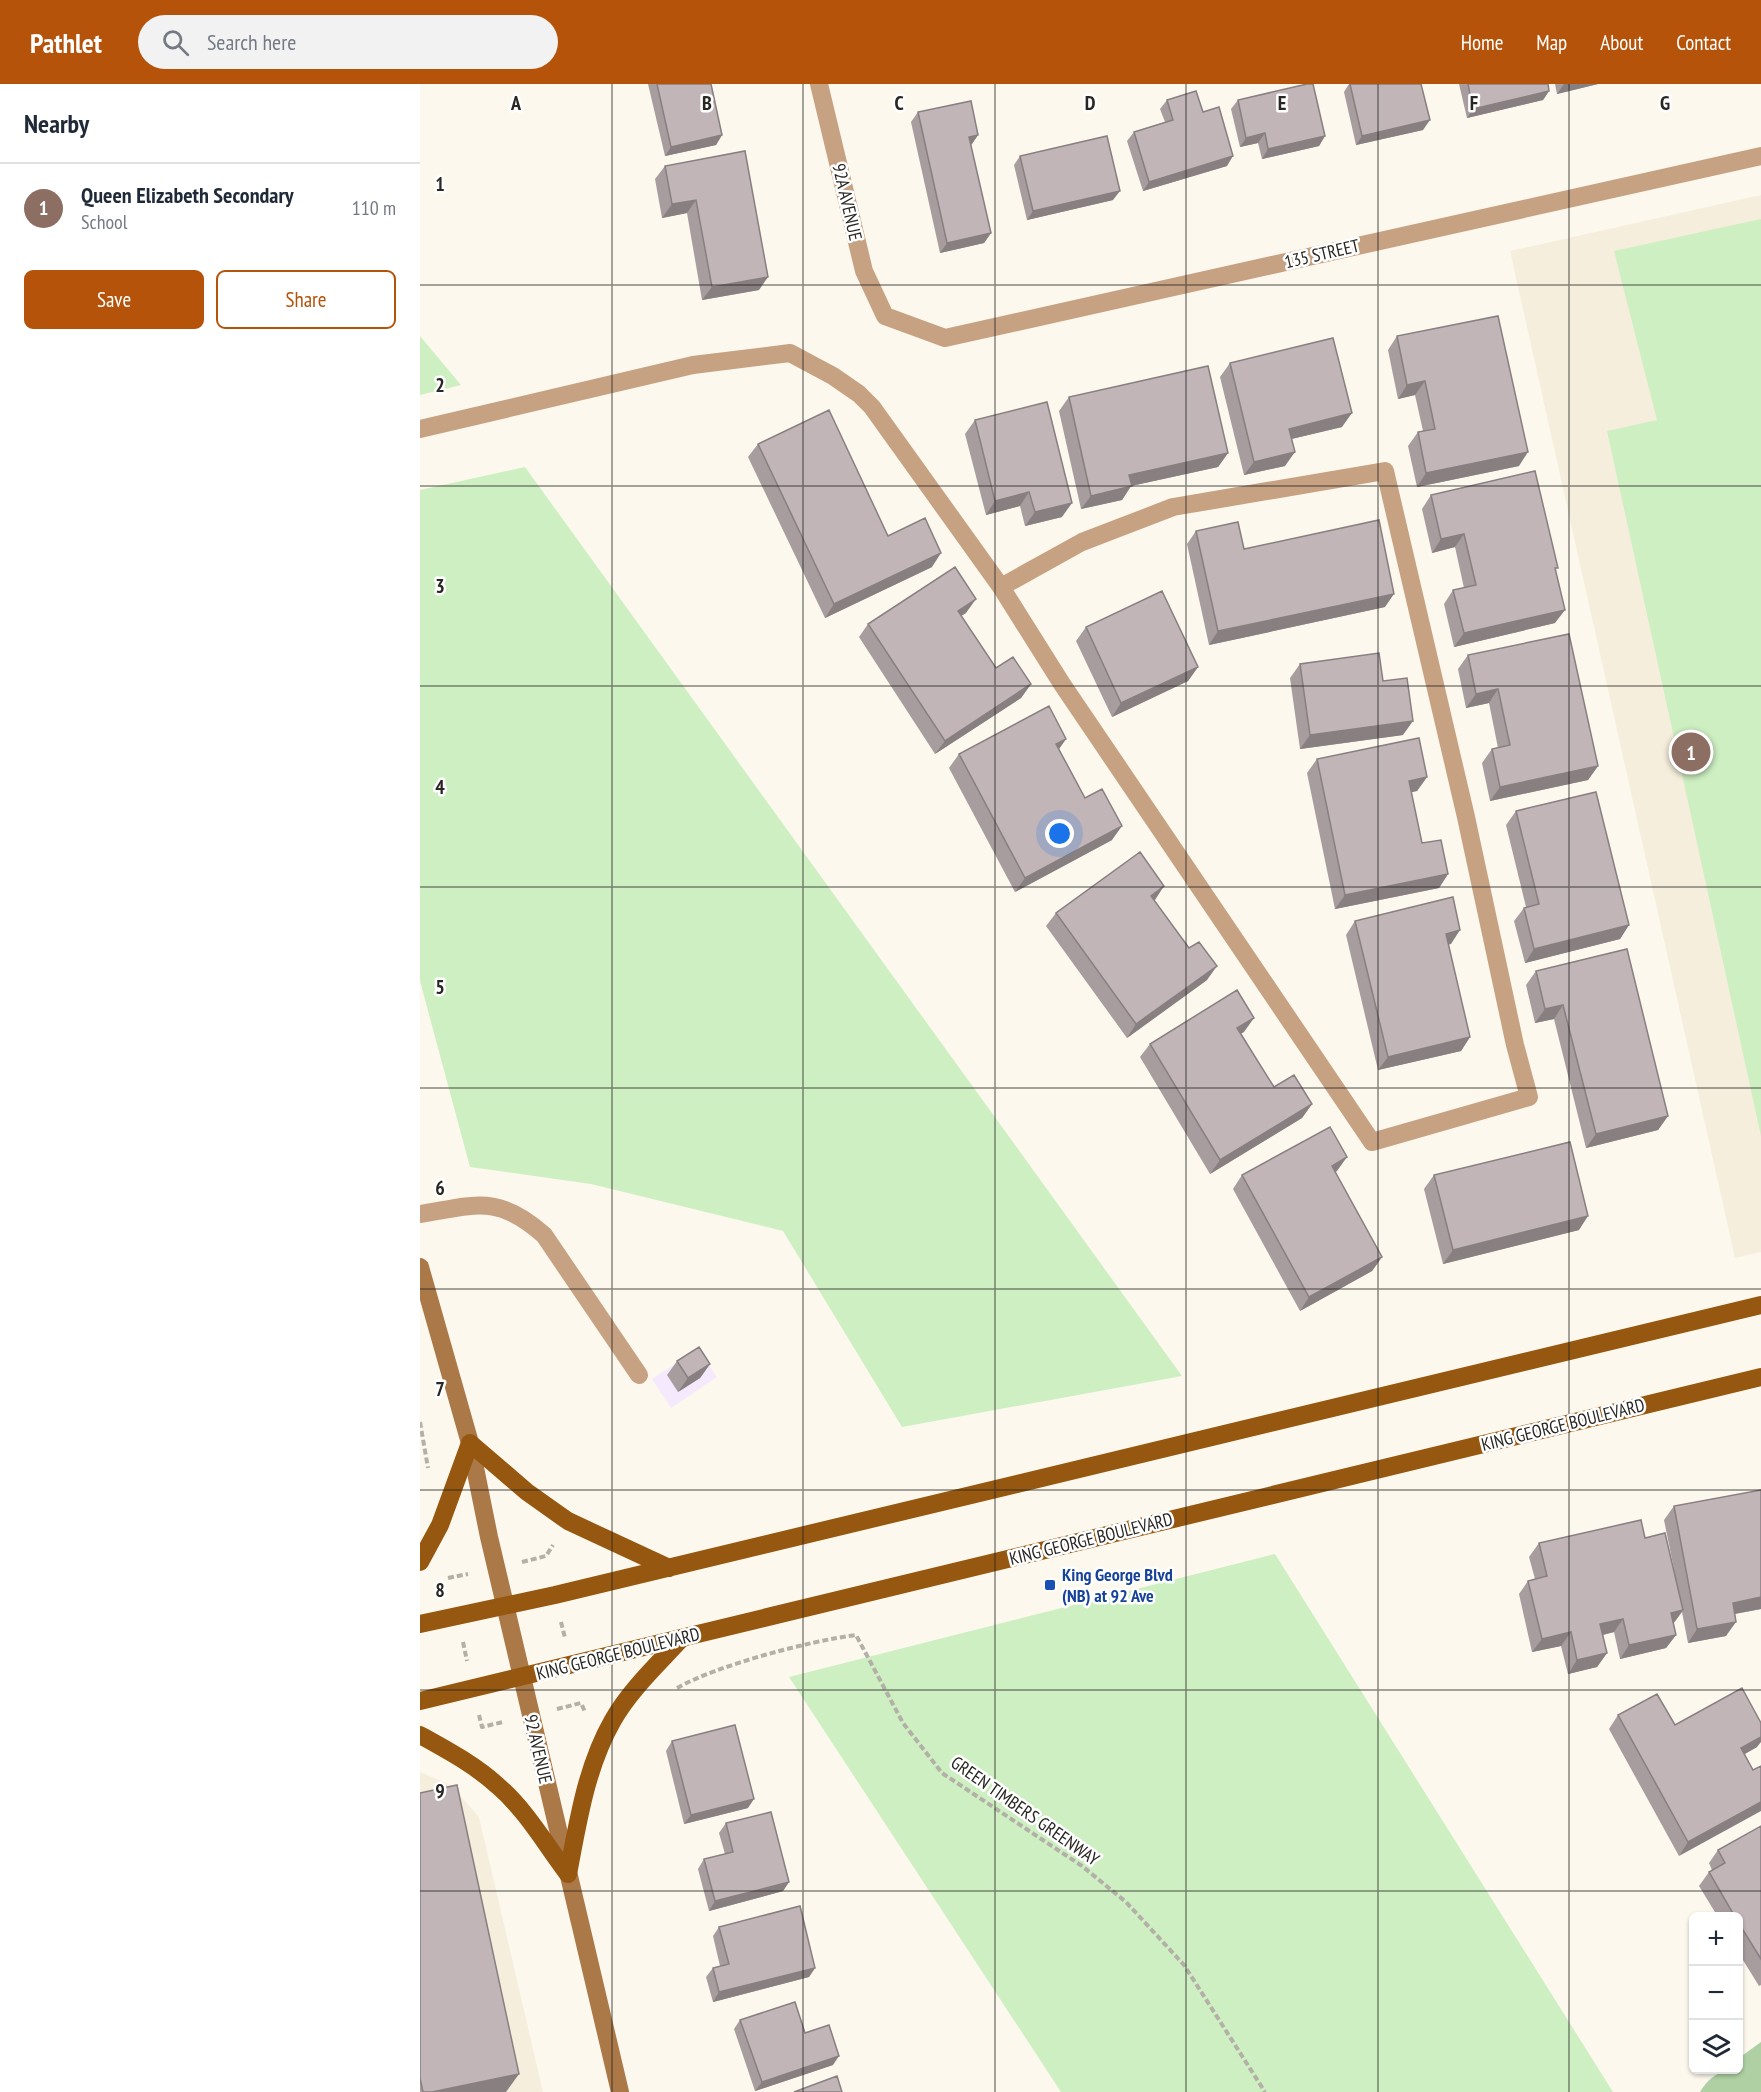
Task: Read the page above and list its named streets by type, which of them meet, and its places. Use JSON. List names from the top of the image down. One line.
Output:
{"streets":{"main road":["KING GEORGE BOULEVARD","92 AVENUE"],"street":["92A AVENUE","135 STREET"],"path":["GREEN TIMBERS GREENWAY"]},"crossings":[["92A AVENUE","135 STREET"],["KING GEORGE BOULEVARD","92 AVENUE"]],"places":{"transit":["King George Blvd (NB) at 92 Ave"]},"page":{"header":"Pathlet","search":"Search here","nav":["Home","Map","About","Contact"],"heading":"Nearby","list":[{"mark":"1","name":"Queen Elizabeth Secondary","note":"School","value":"110 m"}],"buttons":["Save","Share"],"pins":"1","map_buttons":["+","−"]},"grid":{"columns":["A","B","C","D","E","F","G"],"rows":["1","2","3","4","5","6","7","8","9"]}}
